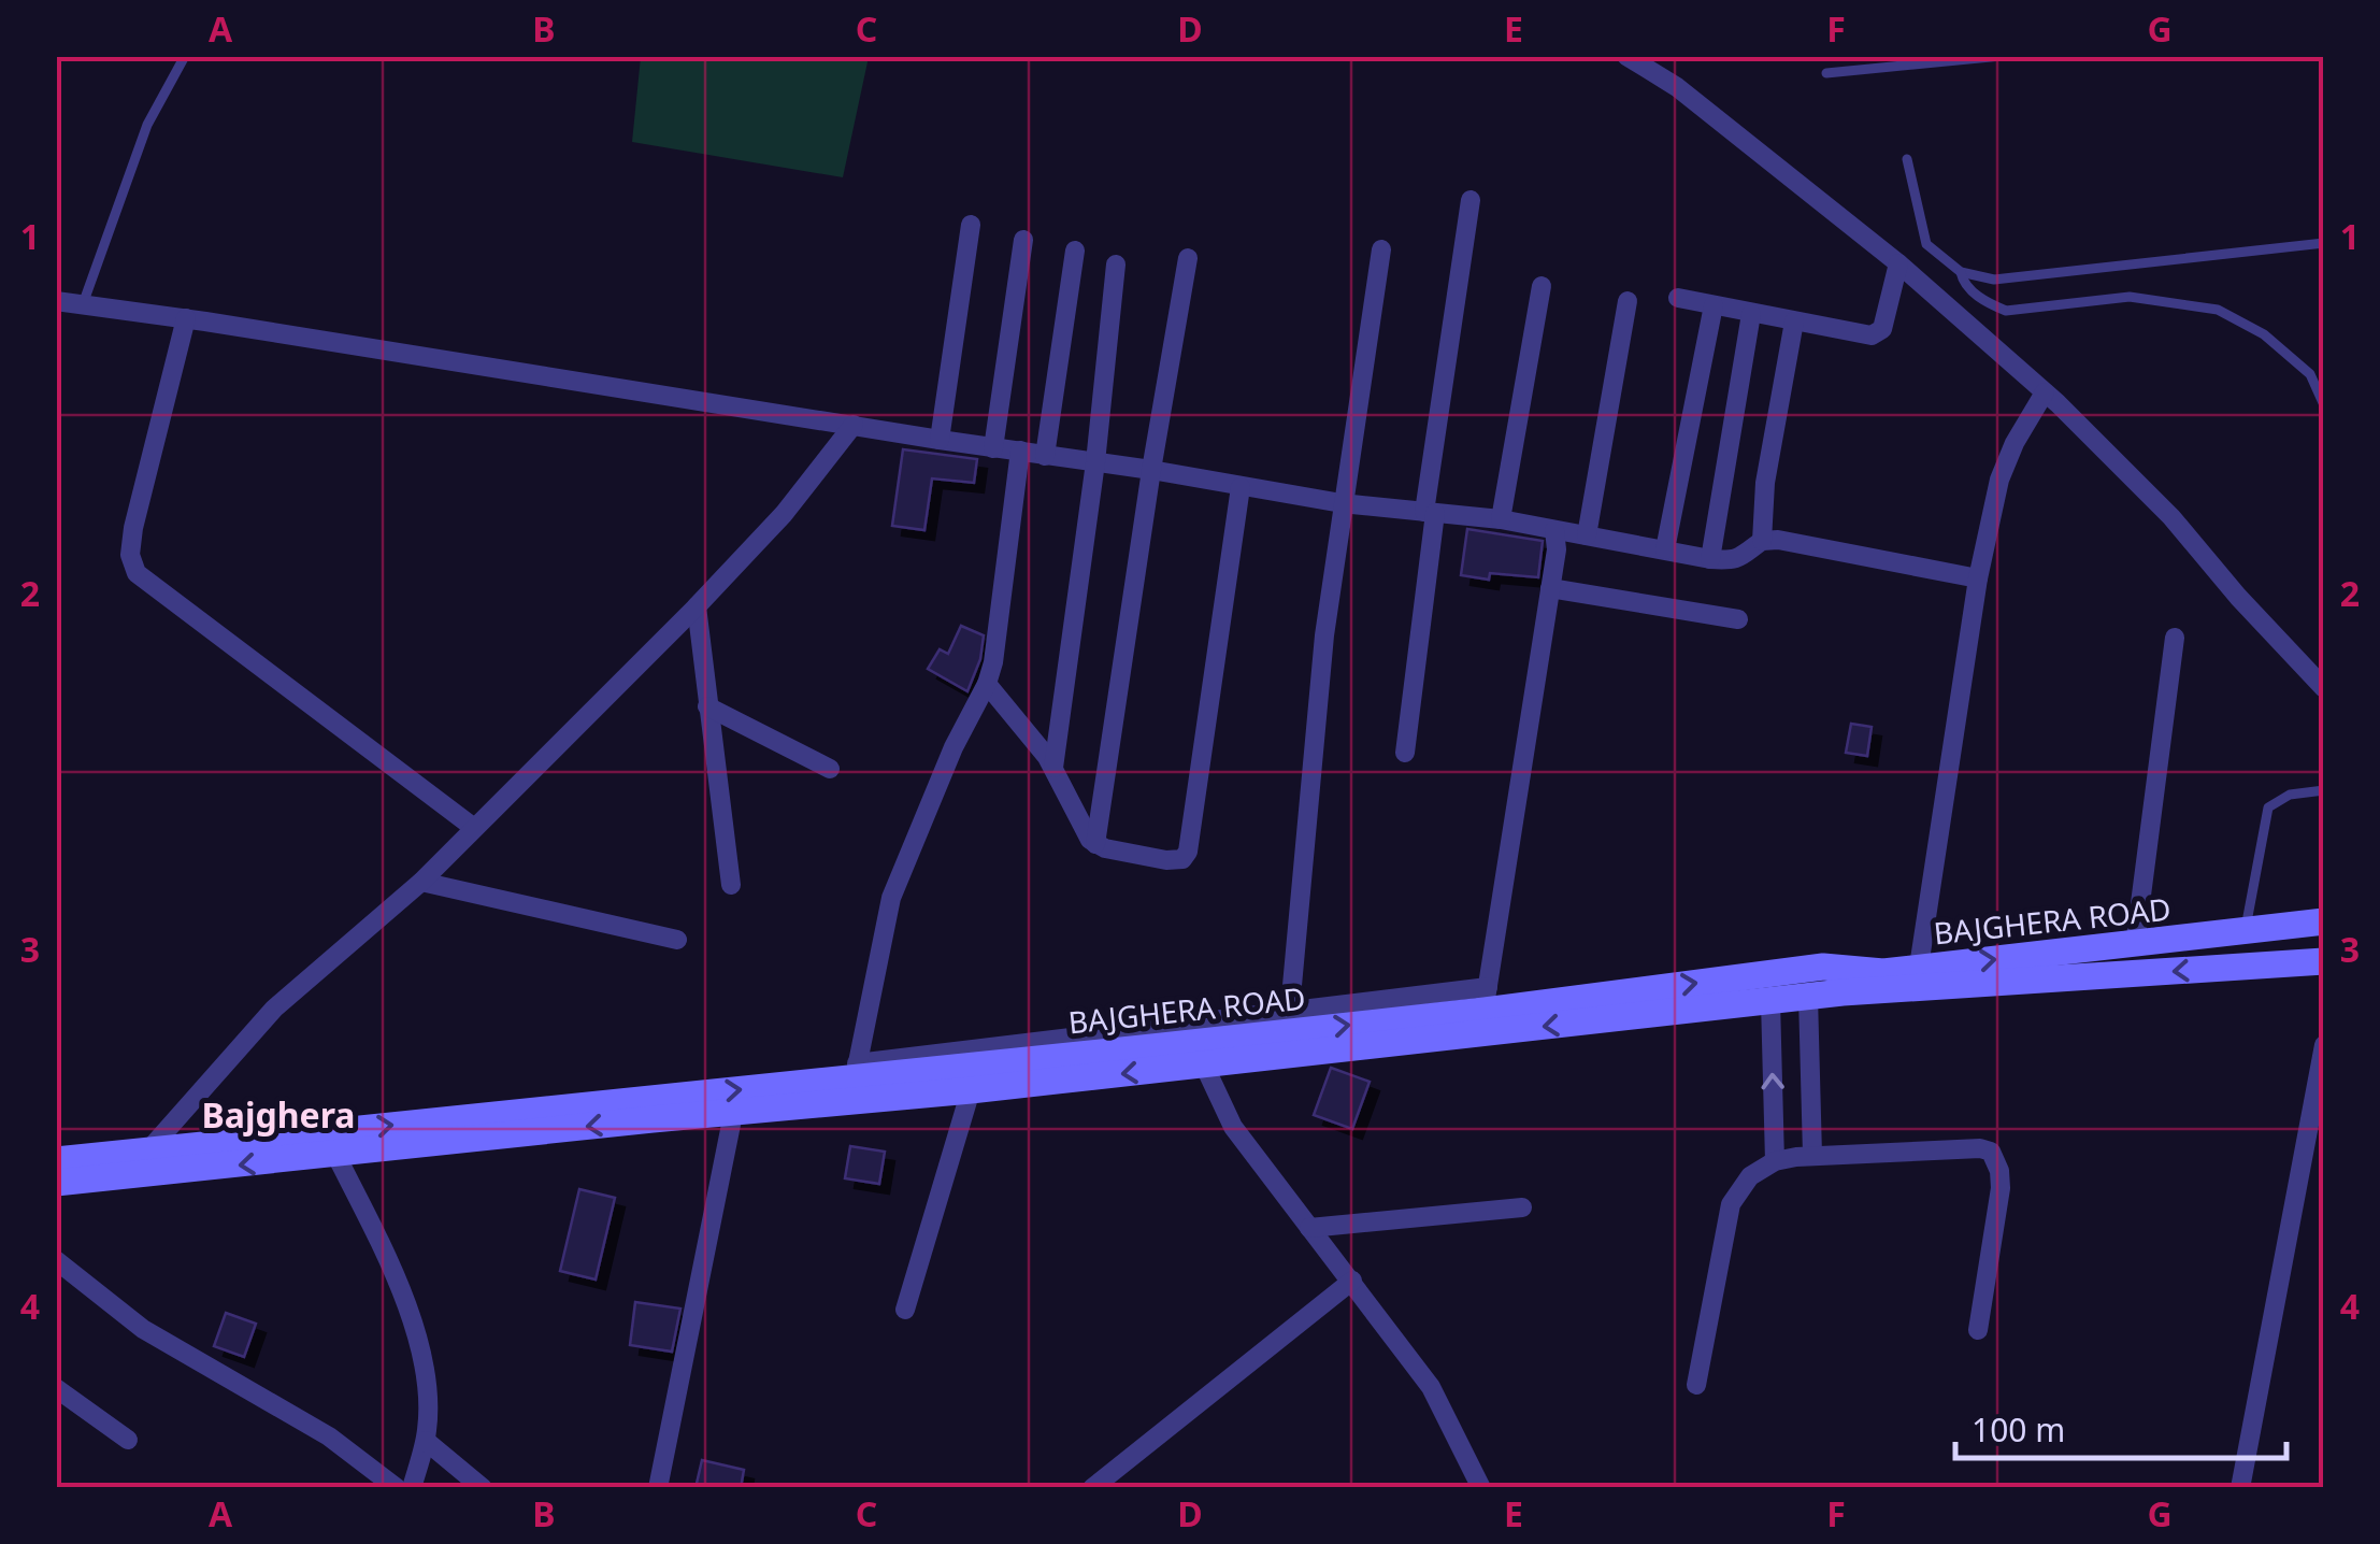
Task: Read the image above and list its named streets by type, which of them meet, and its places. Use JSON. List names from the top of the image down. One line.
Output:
{"streets":{"main road":["BAJGHERA ROAD"]},"districts":["Bajghera"],"scale_bar":"100 m","grid":{"columns":["A","B","C","D","E","F","G"],"rows":["1","2","3","4"]}}
